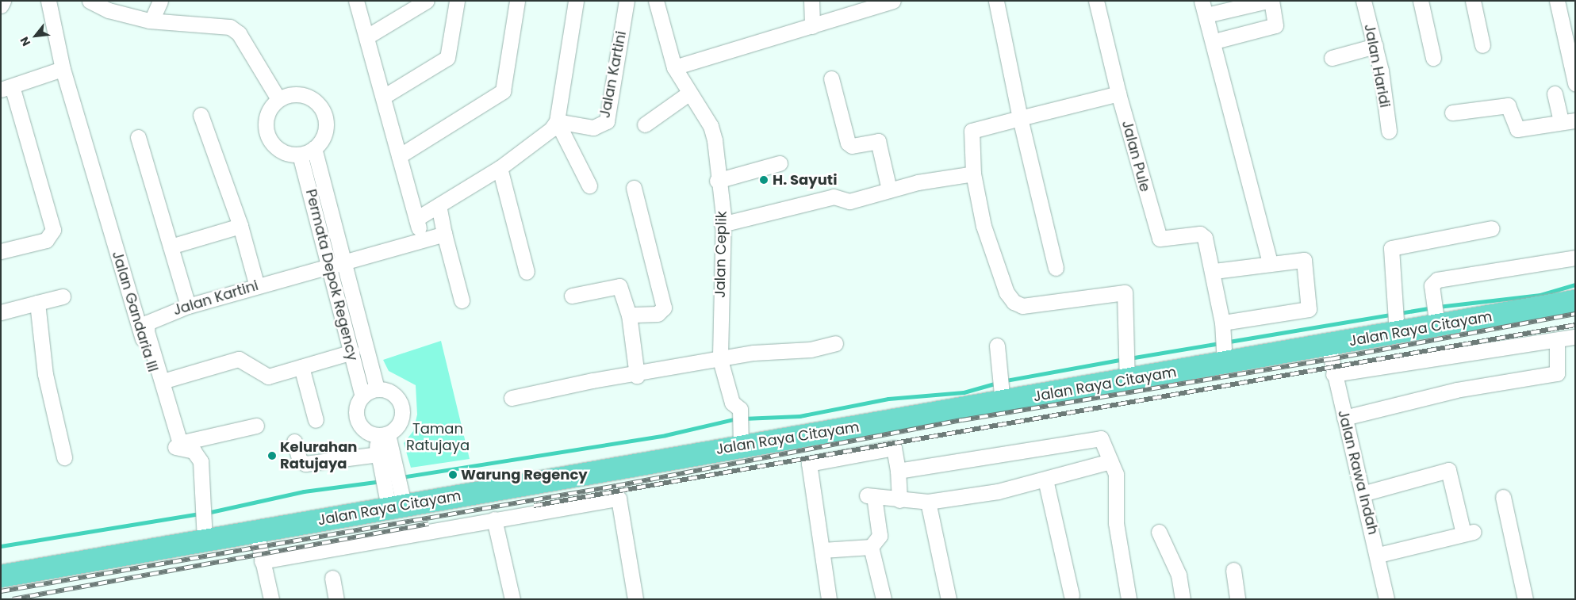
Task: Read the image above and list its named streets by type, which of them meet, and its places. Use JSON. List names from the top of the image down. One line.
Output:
{"streets":{"main road":["Jalan Raya Citayam"],"street":["Jalan Haridi","Jalan Kartini","Jalan Pule","Jalan Ceplik","Permata Depok Regency","Jalan Gandaria III","Jalan Rawa Indah"]},"crossings":[["Jalan Kartini","Permata Depok Regency"],["Jalan Pule","Jalan Raya Citayam"],["Jalan Ceplik","Jalan Raya Citayam"],["Jalan Gandaria III","Jalan Raya Citayam"],["Jalan Raya Citayam","Jalan Rawa Indah"]],"parks":["Taman Ratujaya"],"places":["H. Sayuti","Kelurahan Ratujaya","Warung Regency"],"north":"bottom left"}
